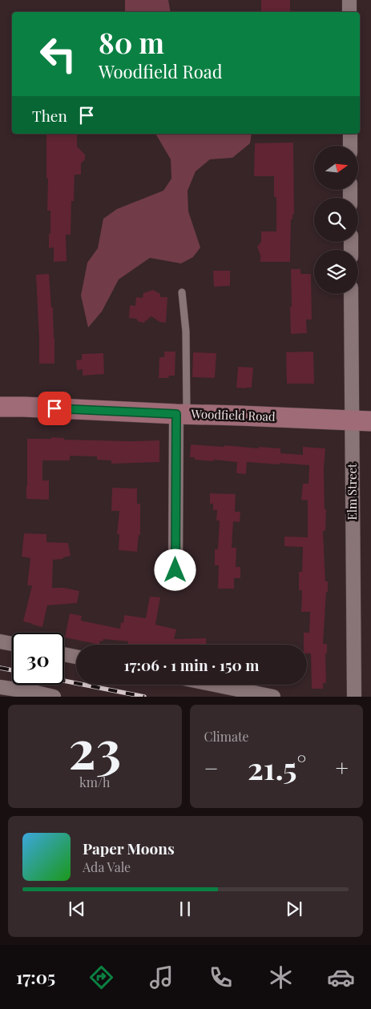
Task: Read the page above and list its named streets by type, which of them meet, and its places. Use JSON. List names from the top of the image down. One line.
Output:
{"streets":{"main road":["Woodfield Road"],"street":["Elm Street"]},"crossings":[["Woodfield Road","Elm Street"]],"north":"right","page":{"turn":["80 m","Woodfield Road"],"then":"Then","limit":"30","trip":"17:06 · 1 min · 150 m","tile":[["23","km/h"],"Climate"],"heat":["−","21.5°","+"],"song":["Paper Moons","Ada Vale"],"tabs":"17:05"}}
